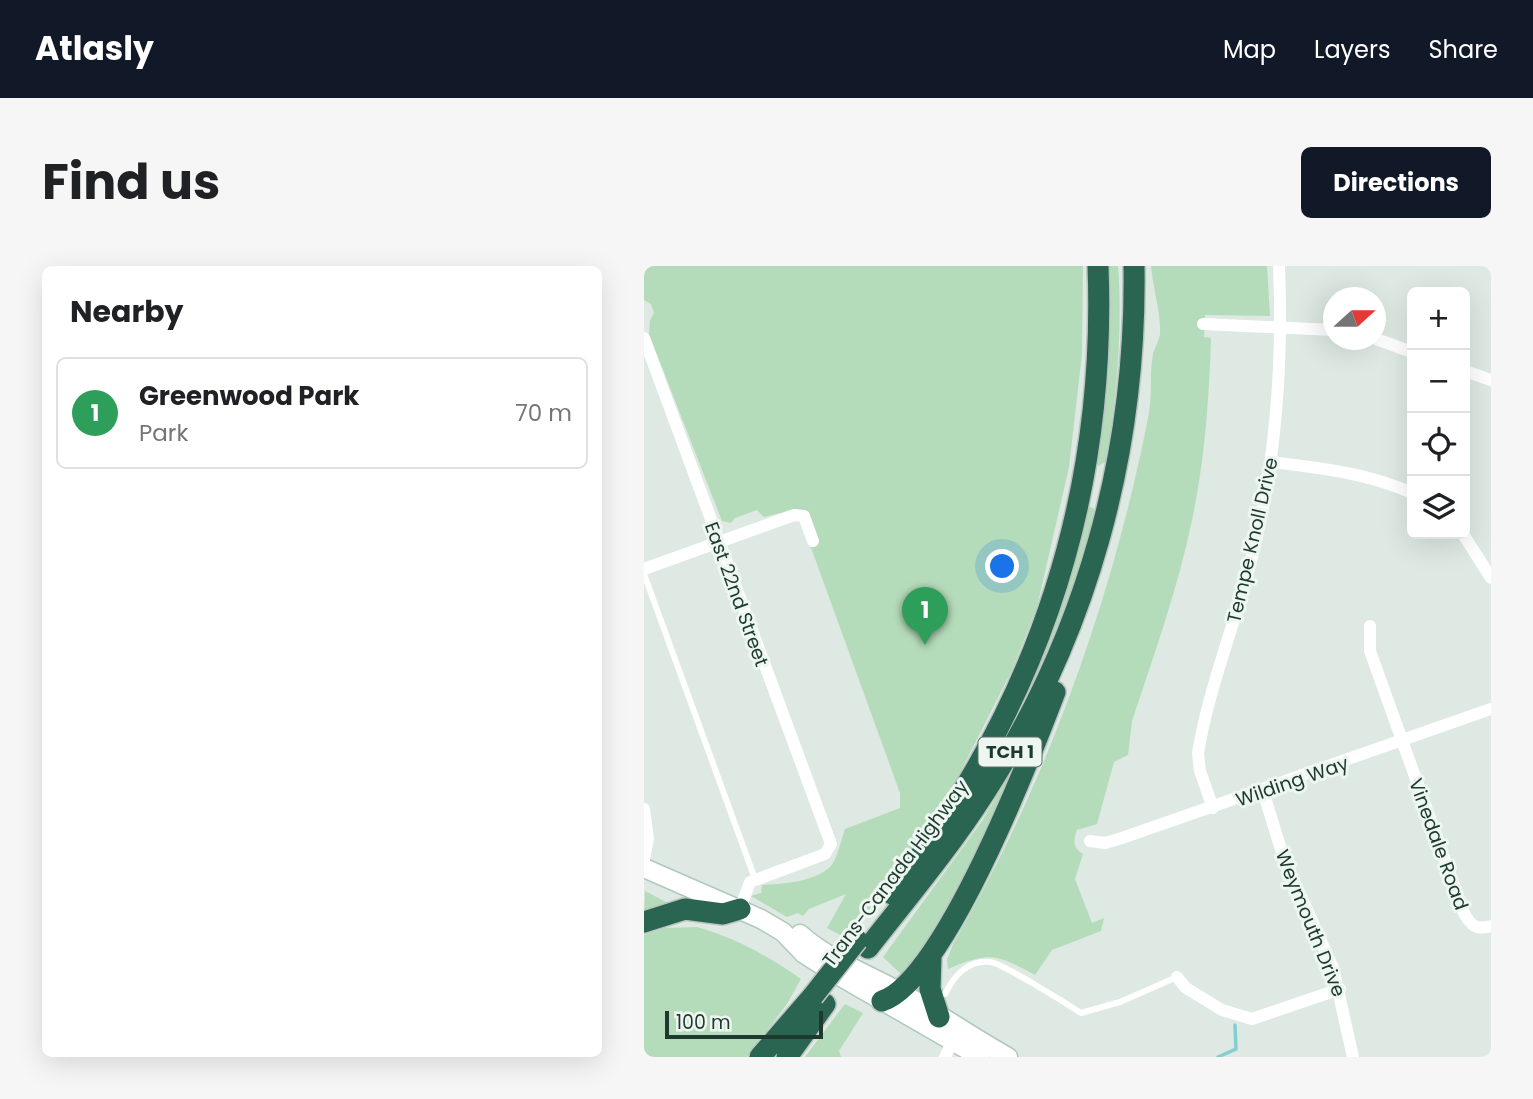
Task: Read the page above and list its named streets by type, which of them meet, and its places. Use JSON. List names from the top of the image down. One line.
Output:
{"streets":{"highway":["TCH 1","Trans-Canada Highway"],"street":["Tempe Knoll Drive","East 22nd Street","Wilding Way","Vinedale Road","Weymouth Drive"]},"crossings":[["Tempe Knoll Drive","Wilding Way"],["Wilding Way","Vinedale Road"],["Wilding Way","Weymouth Drive"]],"scale_bar":"100 m","north":"right","page":{"header":"Atlasly","nav":["Map","Layers","Share"],"title":"Find us","buttons":"Directions","heading":"Nearby","map_buttons":["+","−"],"list":[{"mark":"1","name":"Greenwood Park","note":"Park","value":"70 m"}],"pins":"1","scale":"100 m"}}
